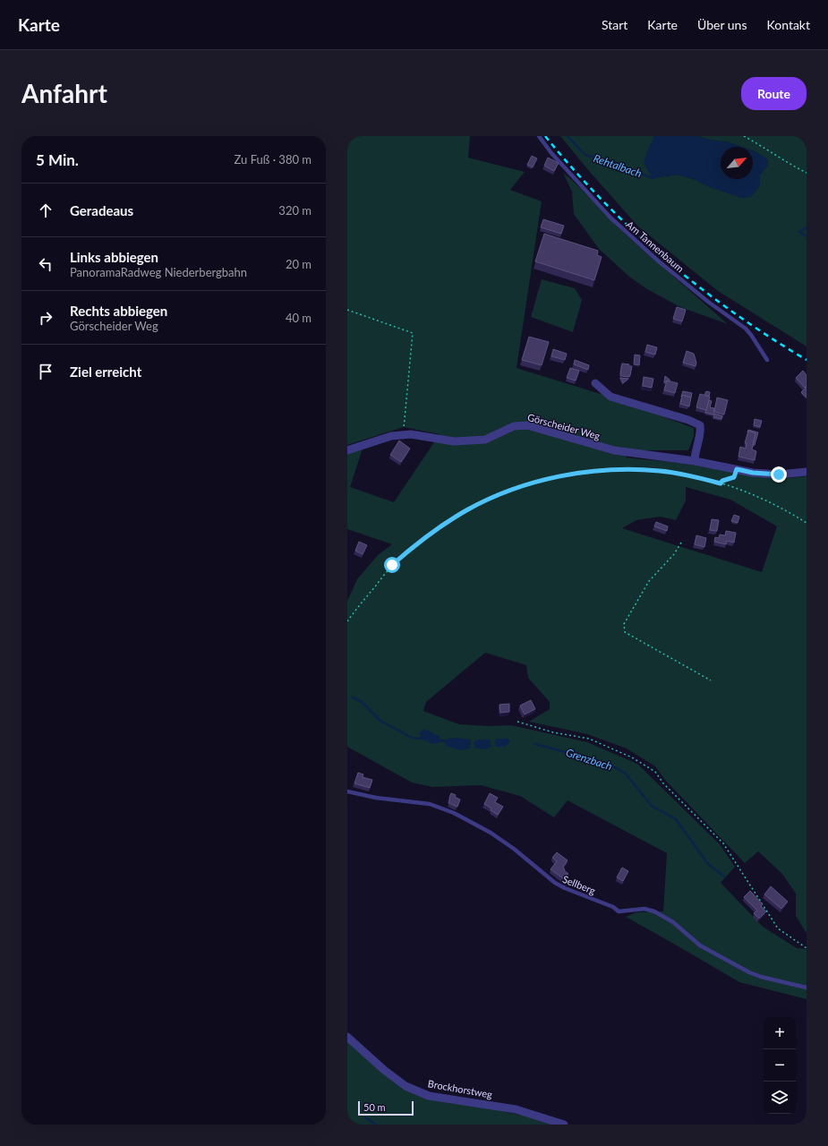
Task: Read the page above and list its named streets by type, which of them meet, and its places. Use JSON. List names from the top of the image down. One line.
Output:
{"streets":{"street":["Görscheider Weg","Brockhorstweg"],"lane":["Am Tannenbaum","Sellberg"]},"water":["Rehtalbach","Grenzbach"],"scale_bar":"50 m","north":"top right","page":{"header":"Karte","nav":["Start","Karte","Über uns","Kontakt"],"buttons":"Route","title":"Anfahrt","heading":["5 Min.","Zu Fuß · 380 m"],"list":[["Geradeaus","320 m"],["Links abbiegen","PanoramaRadweg Niederbergbahn","20 m"],["Rechts abbiegen","Görscheider Weg","40 m"],"Ziel erreicht"],"map_buttons":["+","−"],"scale":"50 m"}}
